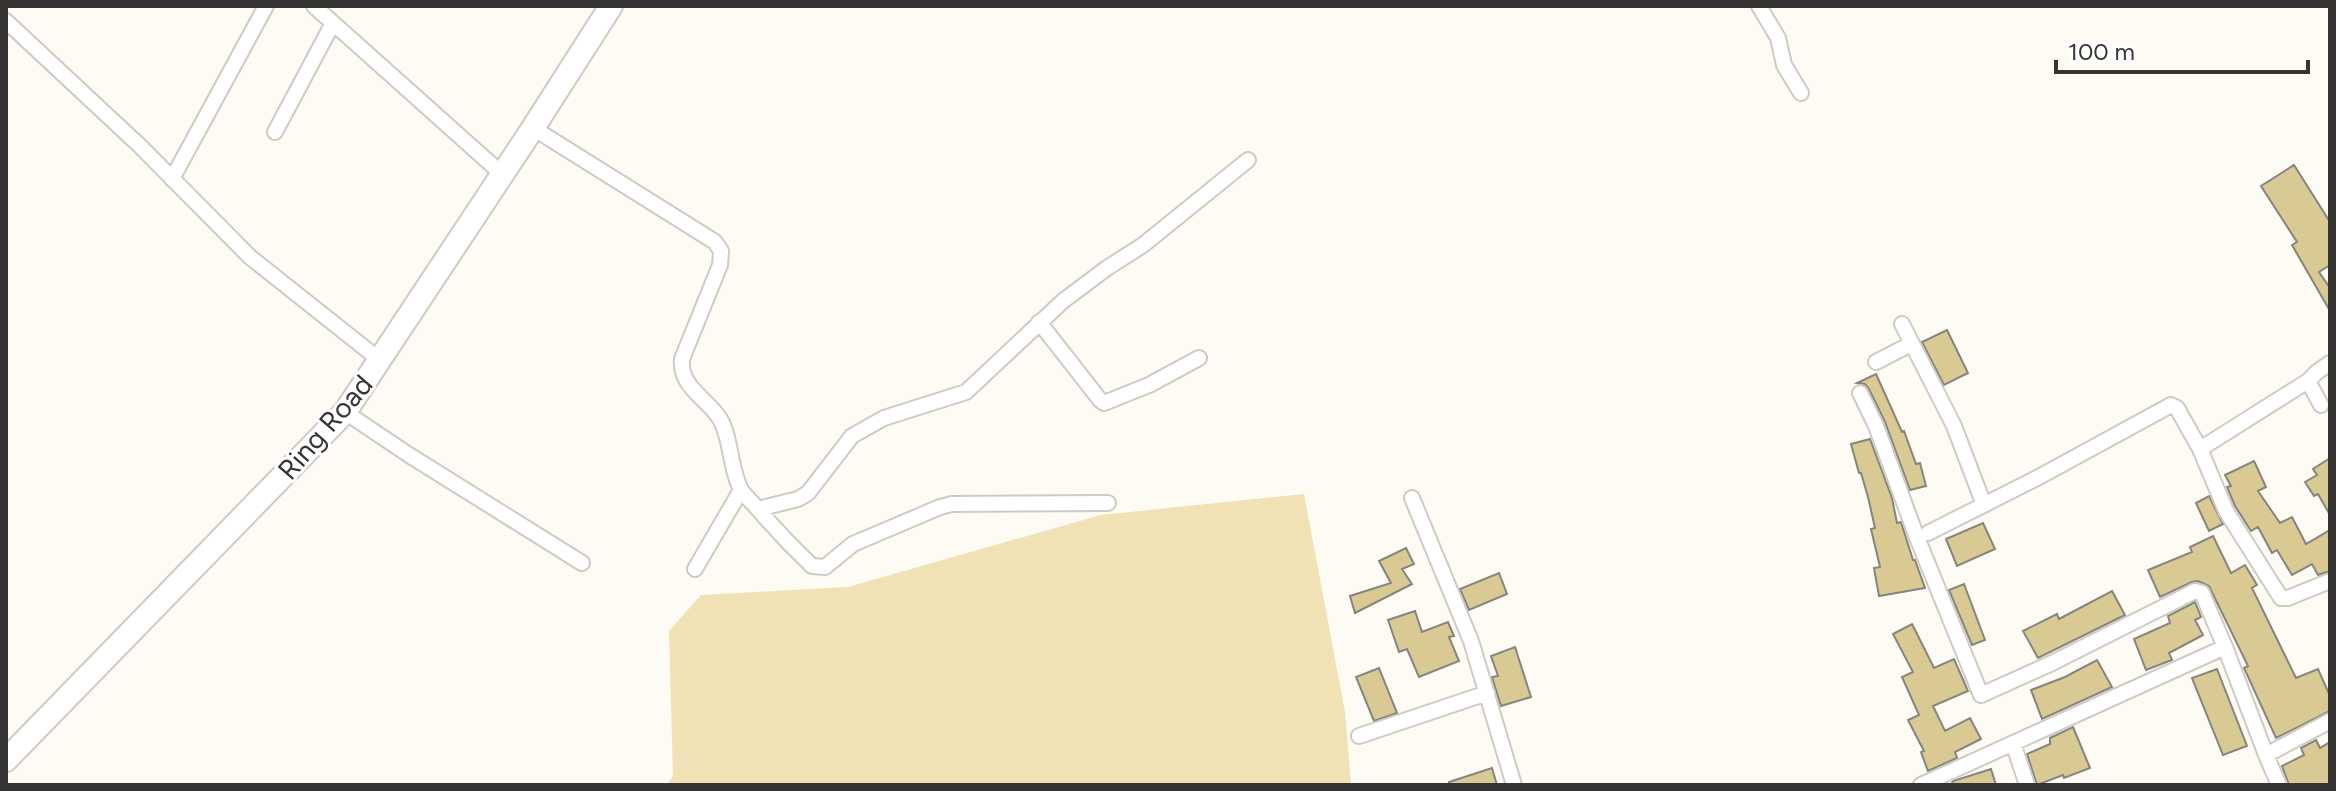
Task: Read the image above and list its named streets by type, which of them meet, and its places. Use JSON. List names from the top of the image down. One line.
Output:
{"streets":{"street":["Ring Road"]},"scale_bar":"100 m"}
